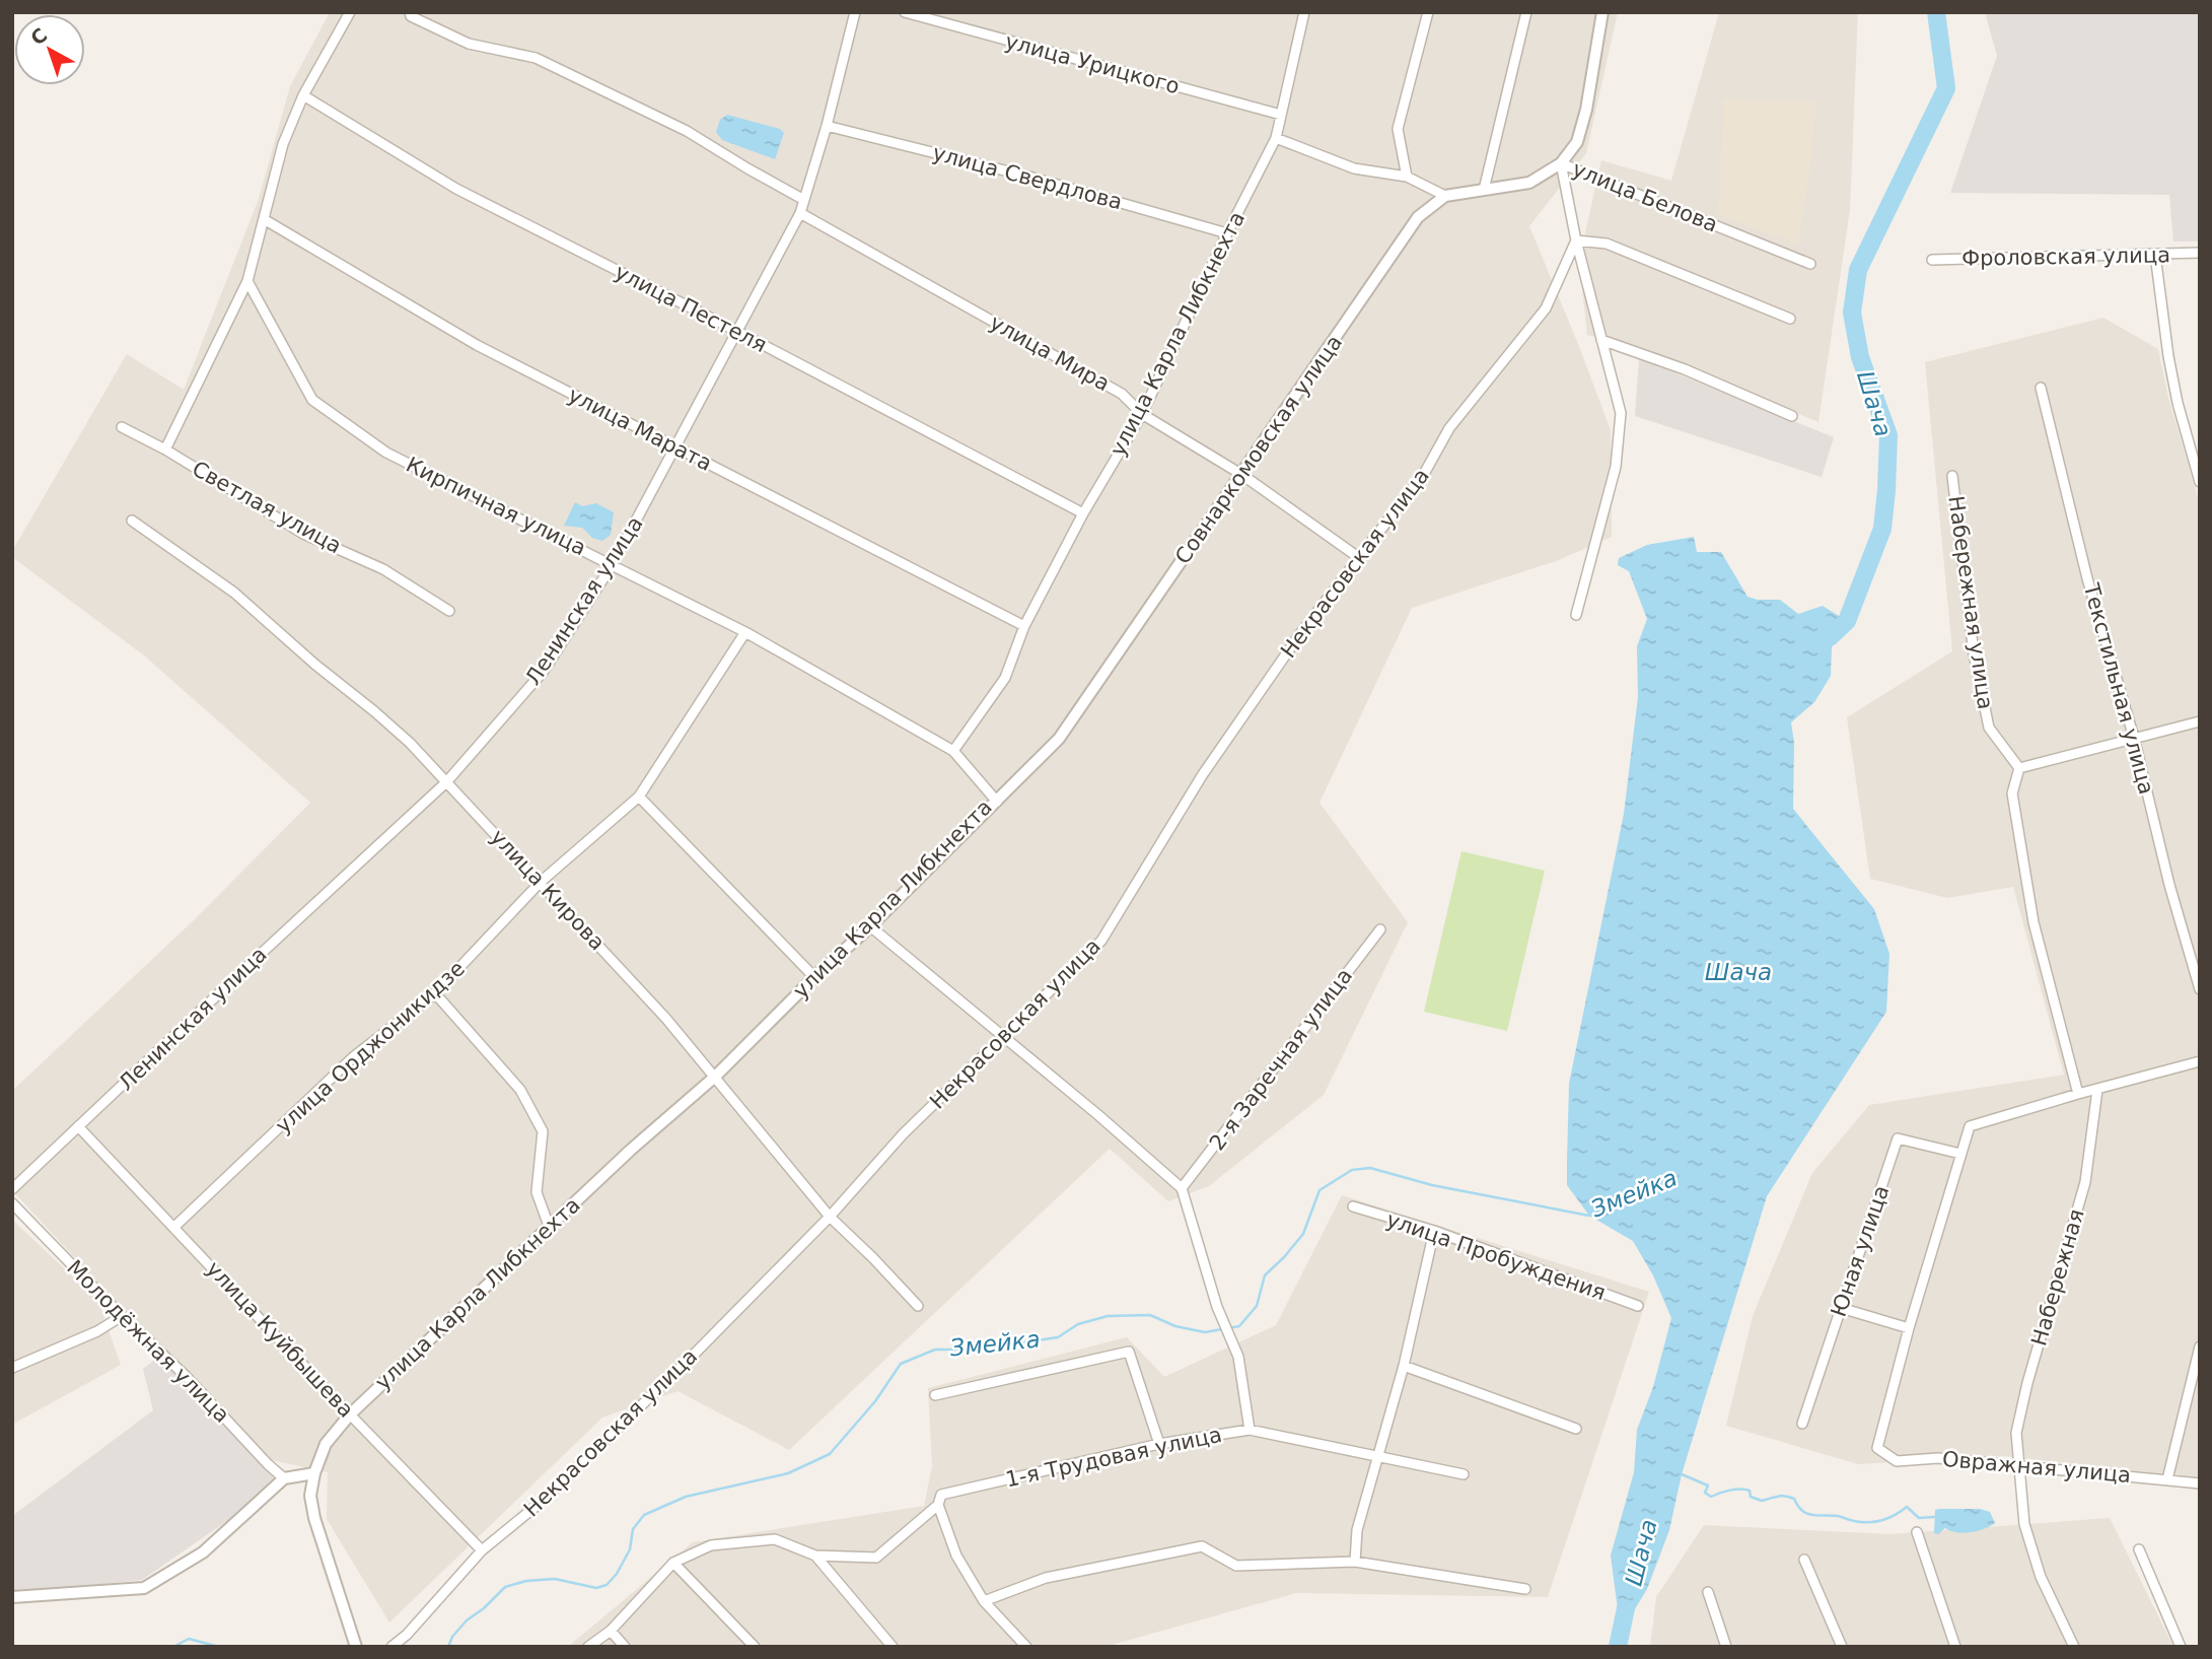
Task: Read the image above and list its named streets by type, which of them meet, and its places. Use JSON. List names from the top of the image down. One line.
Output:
{"streets":{"street":["улица Урицкого","улица Свердлова","улица Белова","Фроловская улица","улица Пестеля","улица Карла Либкнехта","улица Мира","улица Марата","Совнаркомовская улица","Кирпичная улица","Светлая улица","Некрасовская улица","Ленинская улица","Набережная улица","Текстильная улица","улица Кирова","улица Орджоникидзе","2-я Заречная улица","Юная улица","улица Пробуждения","Набережная","улица Куйбышева","Молодёжная улица","1-я Трудовая улица","Овражная улица"]},"crossings":[["улица Урицкого","улица Карла Либкнехта"],["улица Свердлова","улица Карла Либкнехта"],["улица Свердлова","Ленинская улица"],["улица Белова","Совнаркомовская улица"],["улица Белова","Некрасовская улица"],["улица Пестеля","улица Карла Либкнехта"],["улица Пестеля","Ленинская улица"],["улица Карла Либкнехта","улица Мира"],["улица Карла Либкнехта","улица Марата"],["улица Карла Либкнехта","Совнаркомовская улица"],["улица Карла Либкнехта","Кирпичная улица"],["улица Карла Либкнехта","улица Кирова"],["улица Карла Либкнехта","улица Куйбышева"],["улица Мира","Совнаркомовская улица"],["улица Мира","Некрасовская улица"],["улица Мира","Ленинская улица"],["улица Марата","Ленинская улица"],["Кирпичная улица","Ленинская улица"],["Кирпичная улица","улица Орджоникидзе"],["Некрасовская улица","улица Кирова"],["Некрасовская улица","улица Куйбышева"],["Ленинская улица","улица Кирова"],["Ленинская улица","улица Куйбышева"],["улица Кирова","улица Орджоникидзе"],["улица Орджоникидзе","улица Куйбышева"],["Набережная","Овражная улица"]],"water":["Шача","Змейка"],"north":"top left"}
